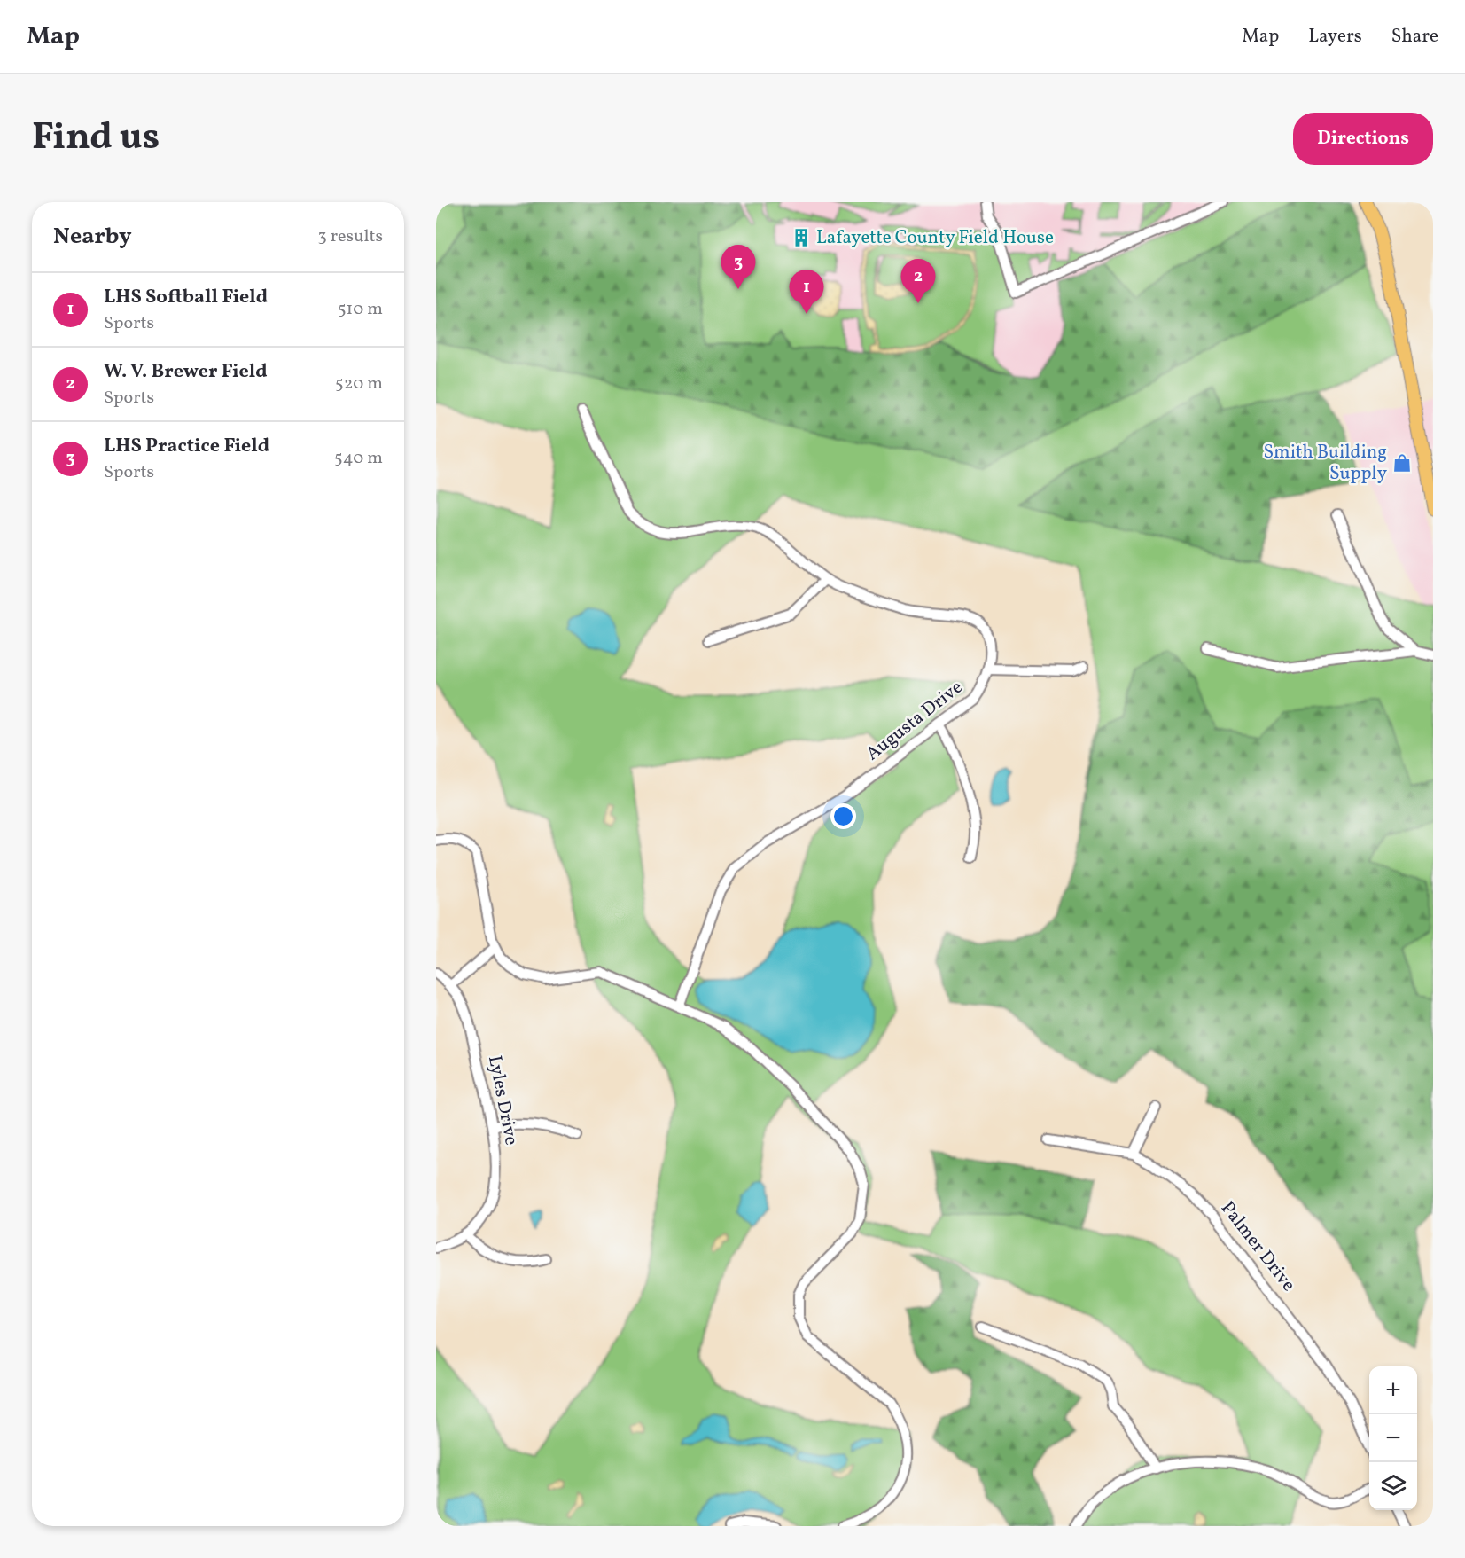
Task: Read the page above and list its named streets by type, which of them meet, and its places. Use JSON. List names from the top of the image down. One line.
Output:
{"streets":{"street":["Augusta Drive","Lyles Drive","Palmer Drive"]},"places":{"building":["Lafayette County Field House"],"shop":["Smith Building Supply"]},"page":{"header":"Map","nav":["Map","Layers","Share"],"title":"Find us","buttons":"Directions","heading":["Nearby","3 results"],"pins":["3","2","1"],"list":[{"mark":"1","name":"LHS Softball Field","note":"Sports","value":"510 m"},{"mark":"2","name":"W. V. Brewer Field","note":"Sports","value":"520 m"},{"mark":"3","name":"LHS Practice Field","note":"Sports","value":"540 m"}],"map_buttons":["+","−"]}}
